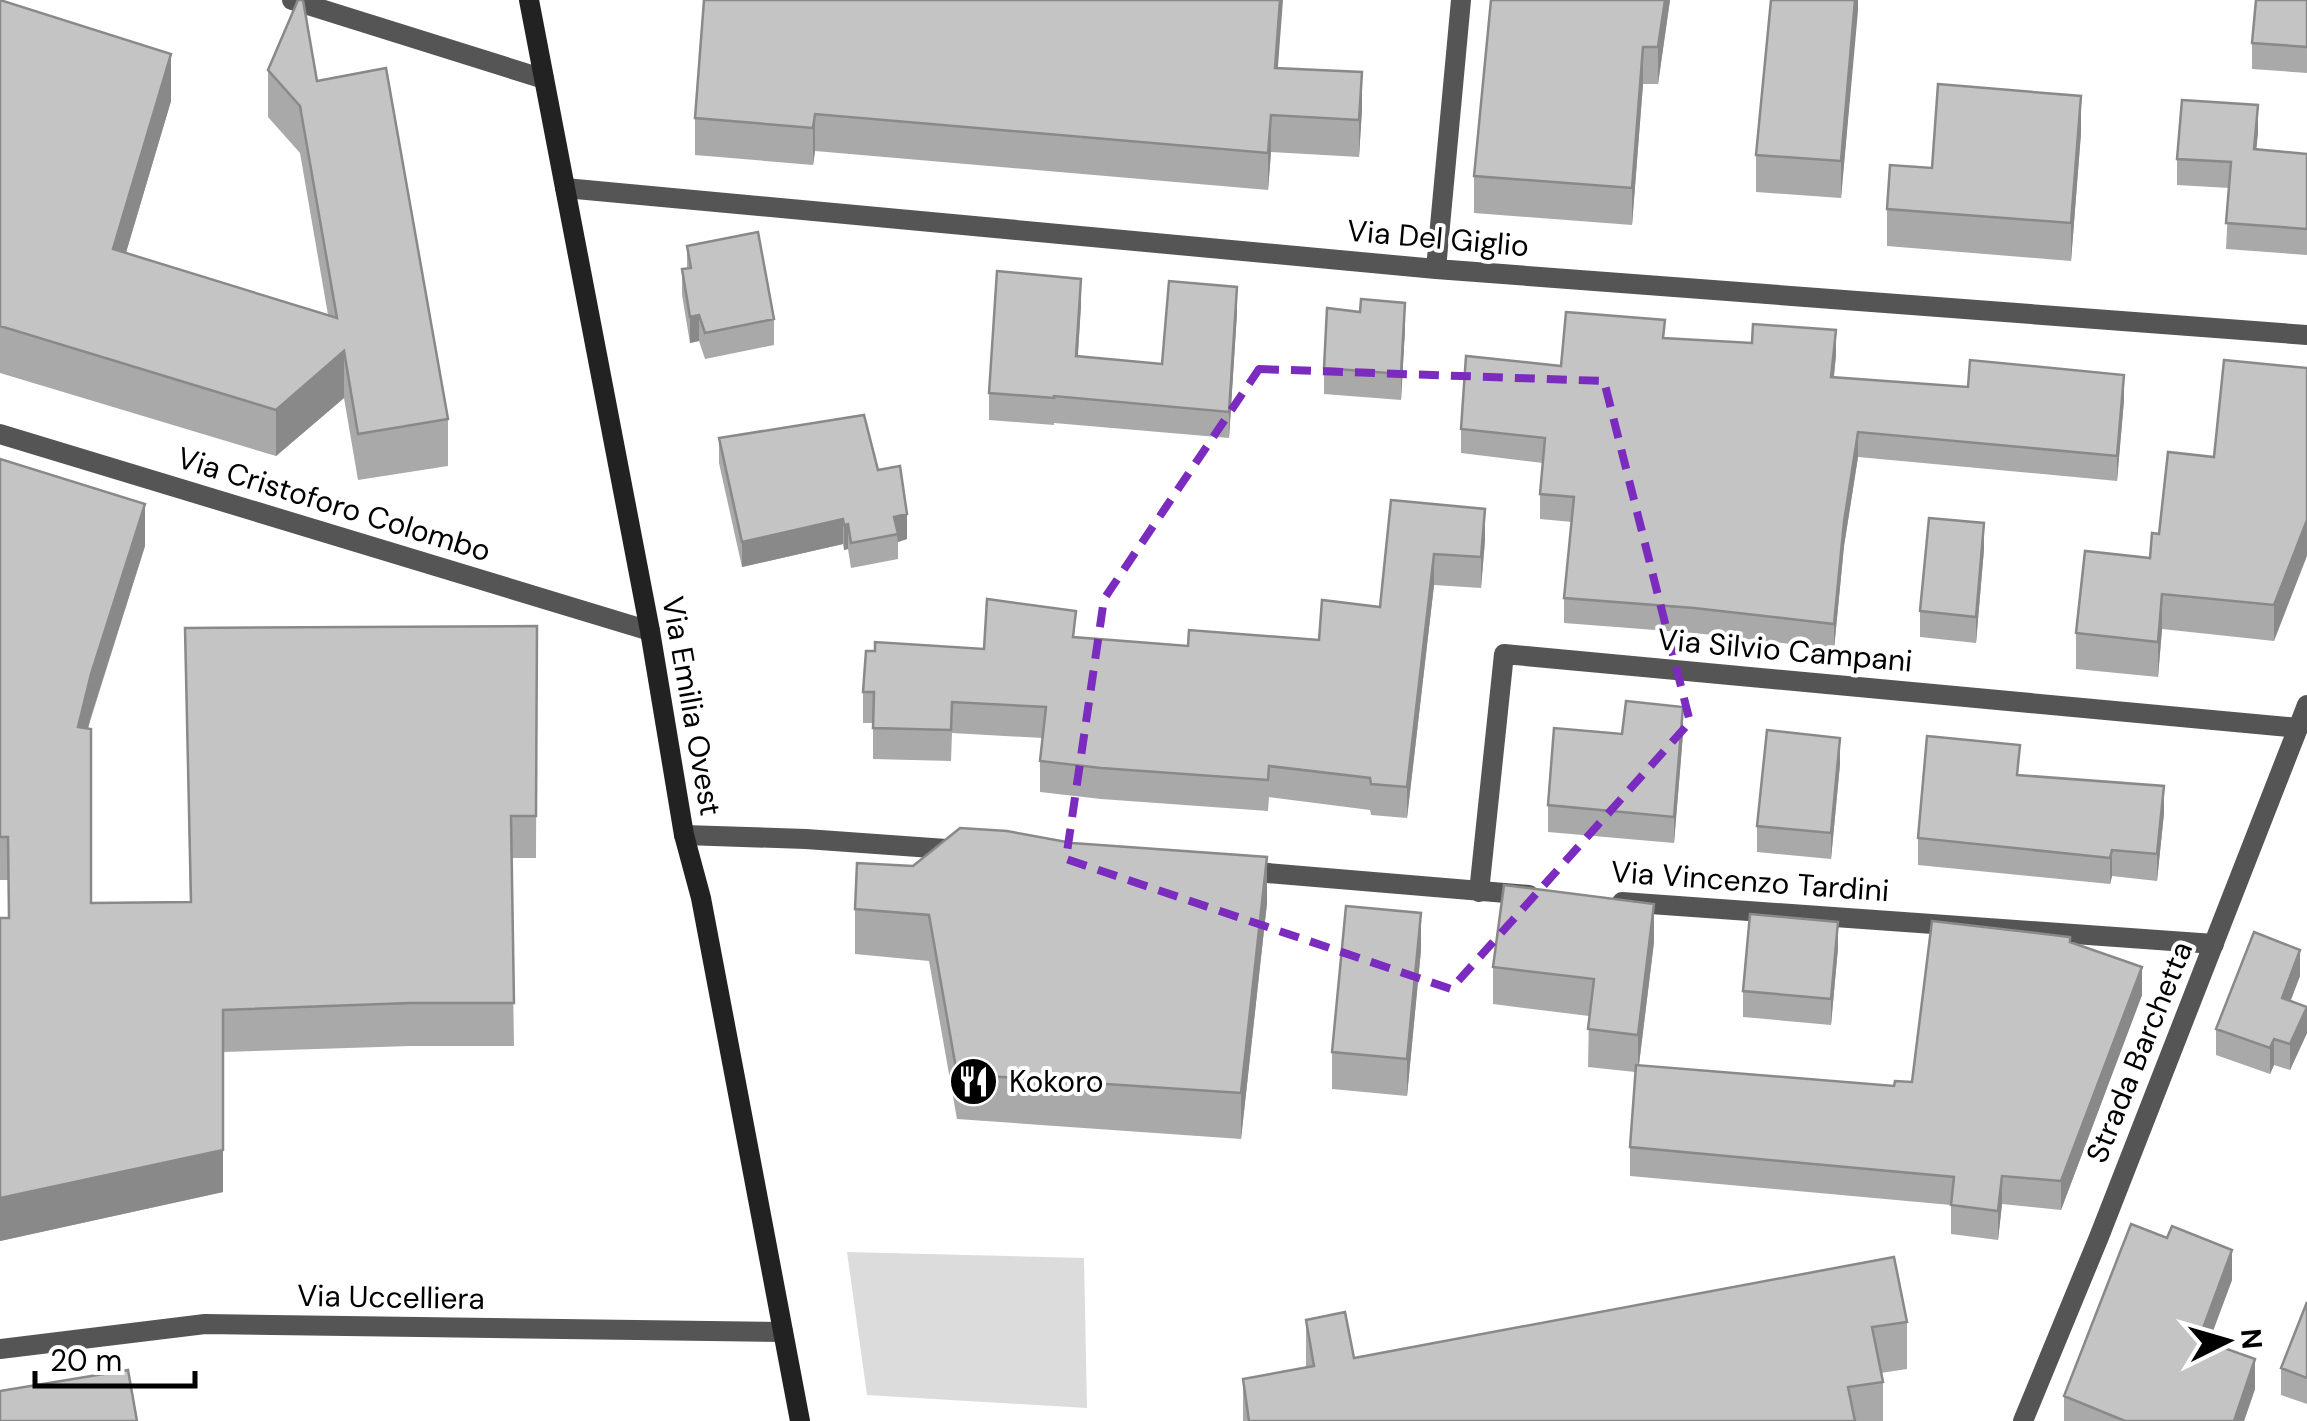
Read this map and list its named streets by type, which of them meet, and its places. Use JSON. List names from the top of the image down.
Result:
{
  "streets": {
    "main road": ["Via Emilia Ovest"],
    "street": [
      "Via Del Giglio",
      "Via Cristoforo Colombo",
      "Via Silvio Campani",
      "Via Vincenzo Tardini",
      "Strada Barchetta",
      "Via Uccelliera"
    ]
  },
  "crossings": [
    ["Via Del Giglio", "Via Emilia Ovest"],
    ["Via Cristoforo Colombo", "Via Emilia Ovest"],
    ["Via Silvio Campani", "Strada Barchetta"],
    ["Via Emilia Ovest", "Via Uccelliera"],
    ["Via Vincenzo Tardini", "Strada Barchetta"]
  ],
  "places": {
    "restaurant": ["Kokoro"]
  },
  "scale_bar": "20 m",
  "north": "right"
}
